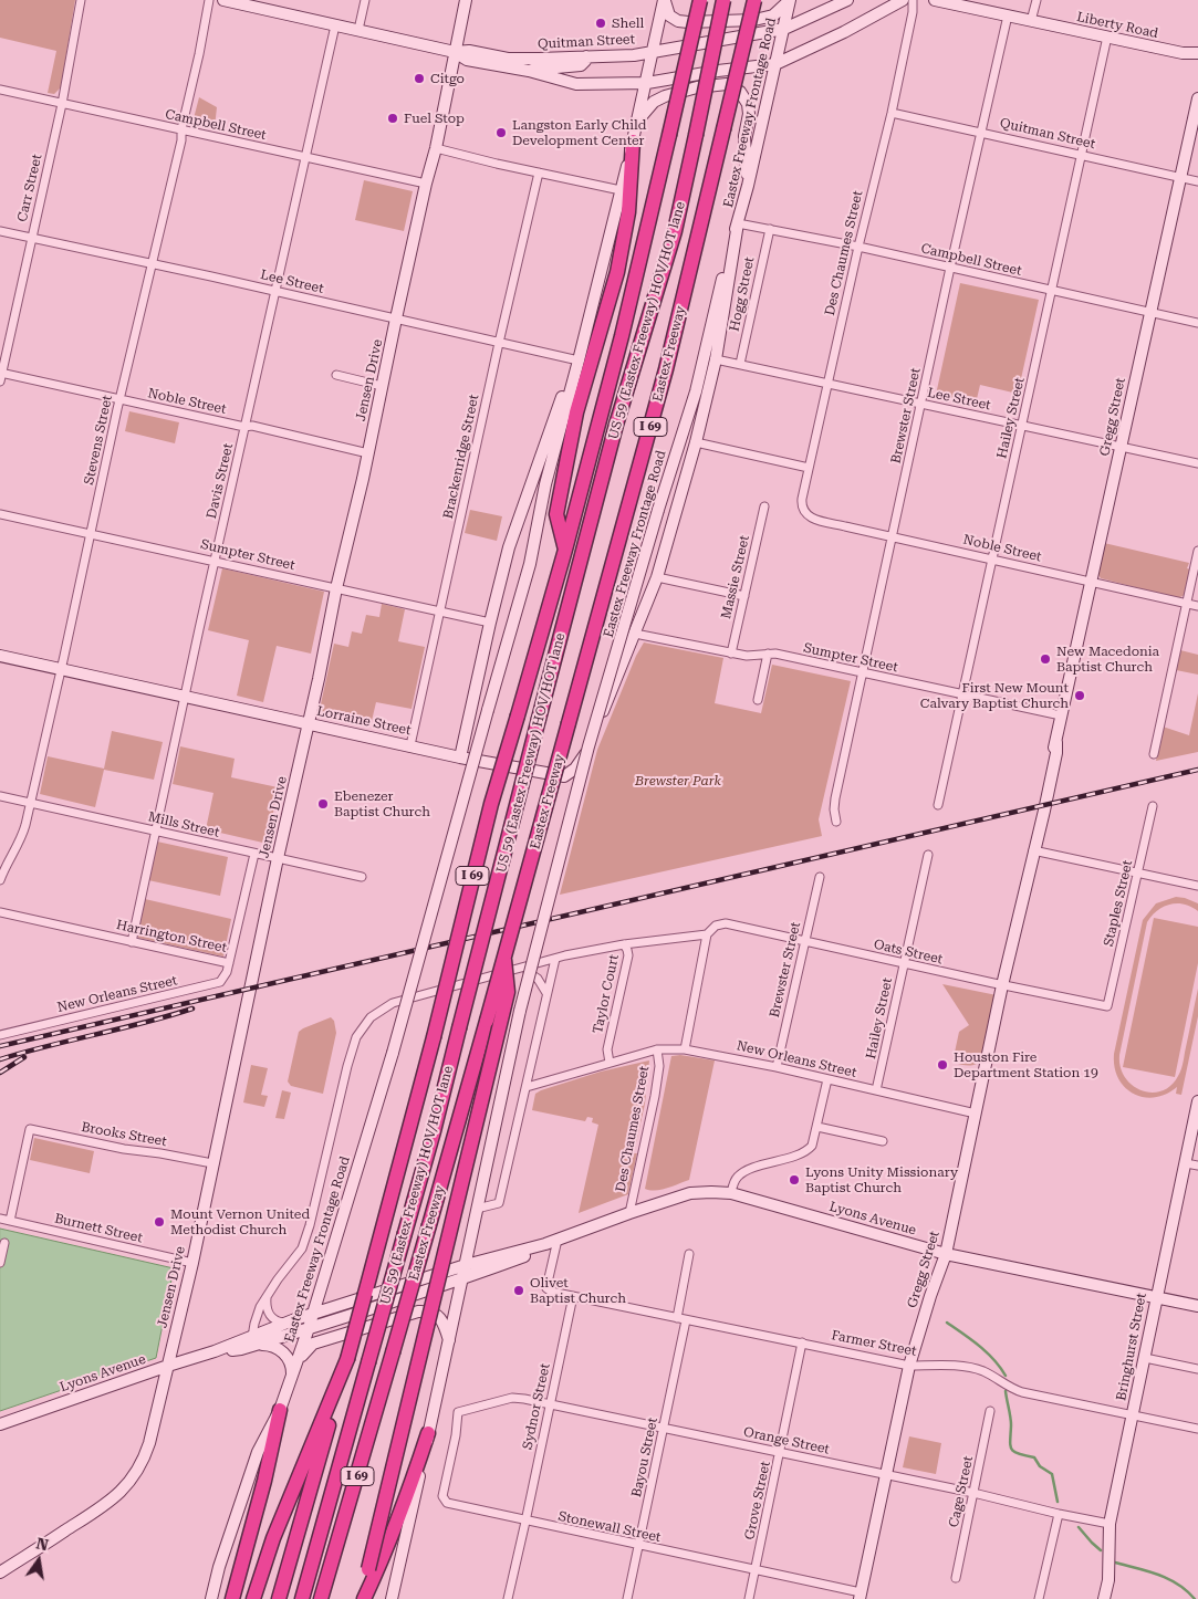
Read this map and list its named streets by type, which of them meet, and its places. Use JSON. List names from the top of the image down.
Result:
{
  "streets": {
    "highway": ["US 59 (Eastex Freeway) HOV/HOT lane", "Eastex Freeway", "I 69"],
    "main road": [
      "Liberty Road",
      "Quitman Street",
      "Eastex Freeway Frontage Road",
      "Jensen Drive",
      "Gregg Street",
      "Lorraine Street",
      "Lyons Avenue",
      "Bringhurst Street"
    ],
    "street": [
      "Campbell Street",
      "Carr Street",
      "Des Chaumes Street",
      "Lee Street",
      "Hogg Street",
      "Noble Street",
      "Brewster Street",
      "Hailey Street",
      "Stevens Street",
      "Brackenridge Street",
      "Davis Street",
      "Sumpter Street",
      "Massie Street",
      "Mills Street",
      "Staples Street",
      "Harrington Street",
      "Oats Street",
      "New Orleans Street",
      "Taylor Court",
      "Brooks Street",
      "Burnett Street",
      "Farmer Street",
      "Sydnor Street",
      "Orange Street",
      "Bayou Street",
      "Cage Street",
      "Grove Street",
      "Stonewall Street"
    ]
  },
  "crossings": [
    ["Liberty Road", "Brewster Street"],
    ["Liberty Road", "Hailey Street"],
    ["Quitman Street", "Eastex Freeway Frontage Road"],
    ["Quitman Street", "Des Chaumes Street"],
    ["Quitman Street", "Jensen Drive"],
    ["Quitman Street", "Brewster Street"],
    ["Quitman Street", "Gregg Street"],
    ["Quitman Street", "Hailey Street"],
    ["Quitman Street", "Davis Street"],
    ["Eastex Freeway Frontage Road", "Campbell Street"],
    ["Eastex Freeway Frontage Road", "Lee Street"],
    ["Eastex Freeway Frontage Road", "Taylor Court"],
    ["Eastex Freeway Frontage Road", "Lyons Avenue"],
    ["Campbell Street", "Carr Street"],
    ["Campbell Street", "Des Chaumes Street"],
    ["Campbell Street", "Hogg Street"],
    ["Campbell Street", "Jensen Drive"],
    ["Campbell Street", "Brewster Street"],
    ["Campbell Street", "Gregg Street"],
    ["Campbell Street", "Hailey Street"],
    ["Campbell Street", "Stevens Street"],
    ["Campbell Street", "Davis Street"],
    ["Carr Street", "Lee Street"],
    ["Carr Street", "Noble Street"],
    ["Des Chaumes Street", "Lee Street"],
    ["Des Chaumes Street", "Noble Street"],
    ["Des Chaumes Street", "New Orleans Street"],
    ["Des Chaumes Street", "Lyons Avenue"],
    ["Lee Street", "Hogg Street"],
    ["Lee Street", "Jensen Drive"],
    ["Lee Street", "Brewster Street"],
    ["Lee Street", "Gregg Street"],
    ["Lee Street", "Hailey Street"],
    ["Lee Street", "Stevens Street"],
    ["Lee Street", "Brackenridge Street"],
    ["Lee Street", "Davis Street"],
    ["Jensen Drive", "Noble Street"],
    ["Jensen Drive", "Sumpter Street"],
    ["Jensen Drive", "Lorraine Street"],
    ["Jensen Drive", "Mills Street"],
    ["Jensen Drive", "Brooks Street"],
    ["Jensen Drive", "Lyons Avenue"],
    ["Jensen Drive", "Burnett Street"],
    ["Noble Street", "Brewster Street"],
    ["Noble Street", "Gregg Street"],
    ["Noble Street", "Hailey Street"],
    ["Noble Street", "Stevens Street"],
    ["Noble Street", "Davis Street"],
    ["Brewster Street", "Sumpter Street"],
    ["Brewster Street", "Oats Street"],
    ["Brewster Street", "New Orleans Street"],
    ["Gregg Street", "Sumpter Street"],
    ["Gregg Street", "Oats Street"],
    ["Gregg Street", "New Orleans Street"],
    ["Gregg Street", "Lyons Avenue"],
    ["Gregg Street", "Farmer Street"],
    ["Gregg Street", "Orange Street"],
    ["Gregg Street", "Stonewall Street"],
    ["Hailey Street", "Sumpter Street"],
    ["Hailey Street", "Oats Street"],
    ["Hailey Street", "New Orleans Street"],
    ["Stevens Street", "Sumpter Street"],
    ["Stevens Street", "Lorraine Street"],
    ["Stevens Street", "Mills Street"],
    ["Brackenridge Street", "Sumpter Street"],
    ["Brackenridge Street", "Lorraine Street"],
    ["Davis Street", "Sumpter Street"],
    ["Davis Street", "Lorraine Street"],
    ["Davis Street", "Mills Street"],
    ["Davis Street", "Harrington Street"],
    ["Sumpter Street", "Massie Street"],
    ["Sumpter Street", "Lorraine Street"],
    ["Mills Street", "Harrington Street"],
    ["Staples Street", "Oats Street"],
    ["Harrington Street", "New Orleans Street"],
    ["Oats Street", "Taylor Court"],
    ["New Orleans Street", "Taylor Court"],
    ["Brooks Street", "Burnett Street"],
    ["Lyons Avenue", "Bringhurst Street"],
    ["Farmer Street", "Bringhurst Street"],
    ["Farmer Street", "Sydnor Street"],
    ["Farmer Street", "Bayou Street"],
    ["Farmer Street", "Grove Street"],
    ["Bringhurst Street", "Orange Street"],
    ["Sydnor Street", "Orange Street"],
    ["Sydnor Street", "Stonewall Street"],
    ["Orange Street", "Bayou Street"],
    ["Orange Street", "Cage Street"],
    ["Orange Street", "Grove Street"],
    ["Orange Street", "Stonewall Street"],
    ["Bayou Street", "Stonewall Street"],
    ["Grove Street", "Stonewall Street"]
  ],
  "parks": ["Brewster Park"],
  "places": [
    "Shell",
    "Citgo",
    "Fuel Stop",
    "Langston Early Child Development Center",
    "New Macedonia Baptist Church",
    "First New Mount Calvary Baptist Church",
    "Ebenezer Baptist Church",
    "Houston Fire Department Station 19",
    "Lyons Unity Missionary Baptist Church",
    "Mount Vernon United Methodist Church",
    "Olivet Baptist Church"
  ],
  "north": "top"
}
